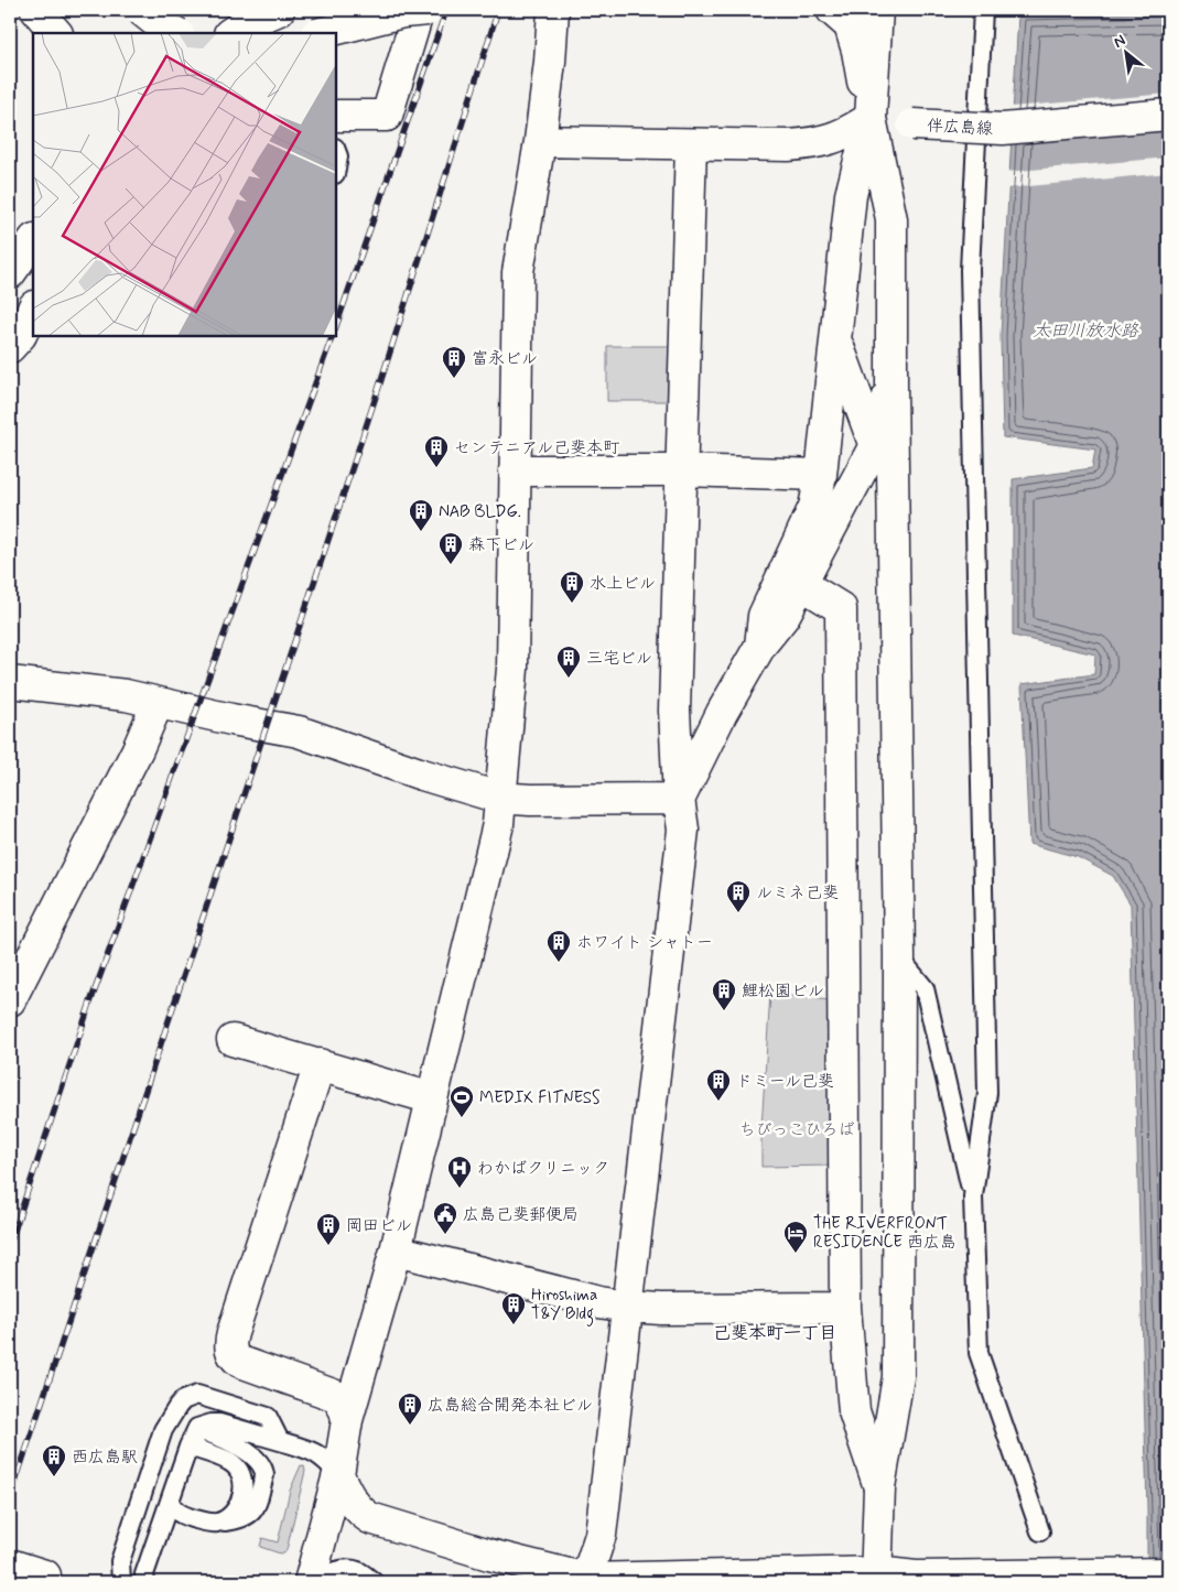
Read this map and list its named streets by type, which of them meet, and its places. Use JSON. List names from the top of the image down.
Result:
{
  "streets": {
    "street": ["伴広島線"]
  },
  "districts": ["己斐本町一丁目"],
  "water": ["太田川放水路"],
  "parks": ["ちびっこひろば"],
  "places": {
    "building": [
      "富永ビル",
      "センテニアル己斐本町",
      "NAB BLDG.",
      "森下ビル",
      "水上ビル",
      "三宅ビル",
      "ルミネ己斐",
      "ホワイト シャトー",
      "鯉松園ビル",
      "ドミール己斐",
      "岡田ビル",
      "Hiroshima T&Y Bldg",
      "広島総合開発本社ビル",
      "西広島駅"
    ],
    "sports": ["MEDIX FITNESS"],
    "hospital": ["わかばクリニック"],
    "public building": ["広島己斐郵便局"],
    "hotel": ["THE RIVERFRONT RESIDENCE 西広島"]
  },
  "north": "top left"
}
